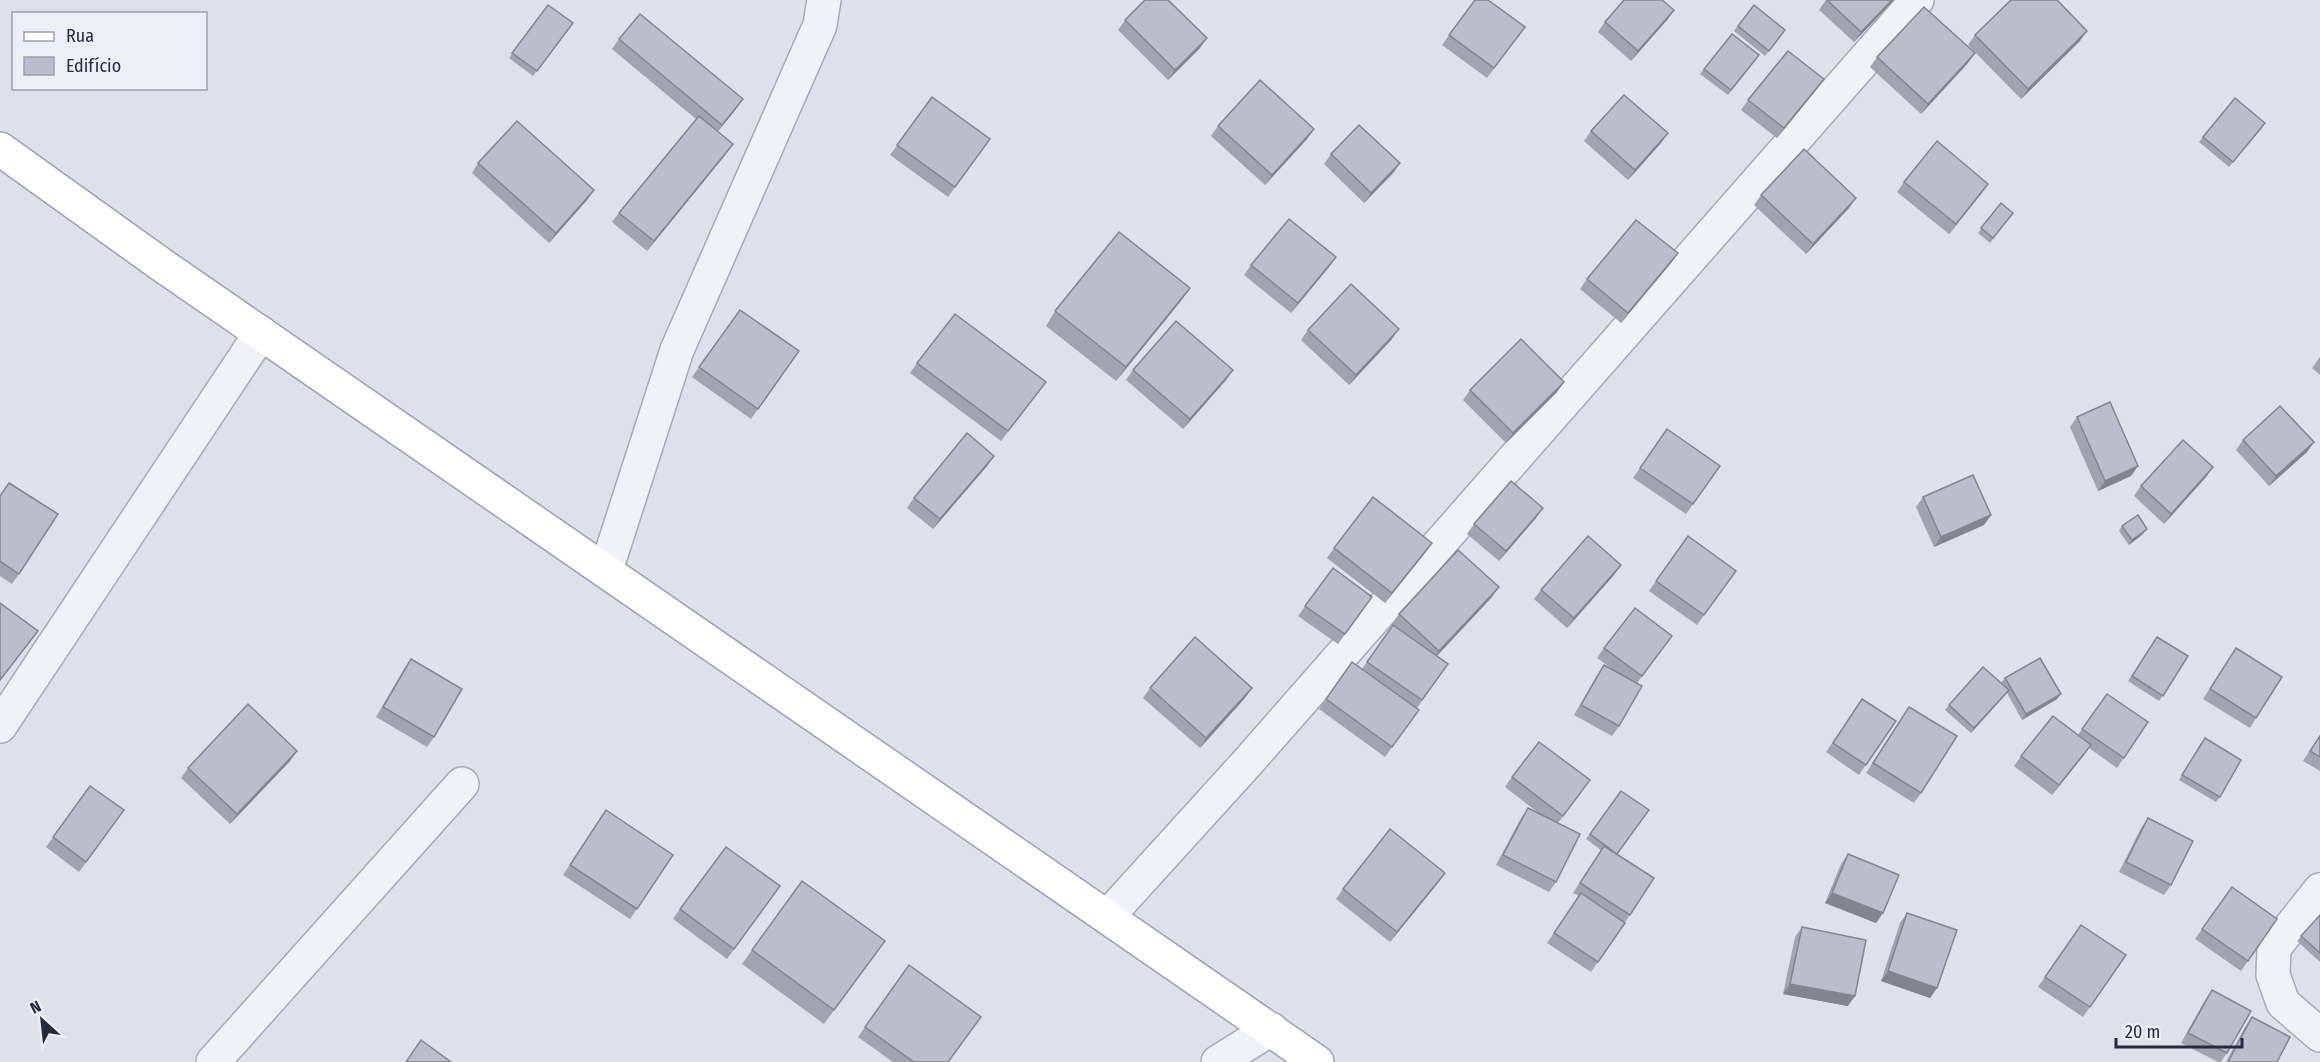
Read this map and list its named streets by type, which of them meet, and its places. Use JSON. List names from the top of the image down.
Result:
{
  "legend": ["Rua", "Edifício"],
  "scale_bar": "20 m",
  "north": "top left"
}
